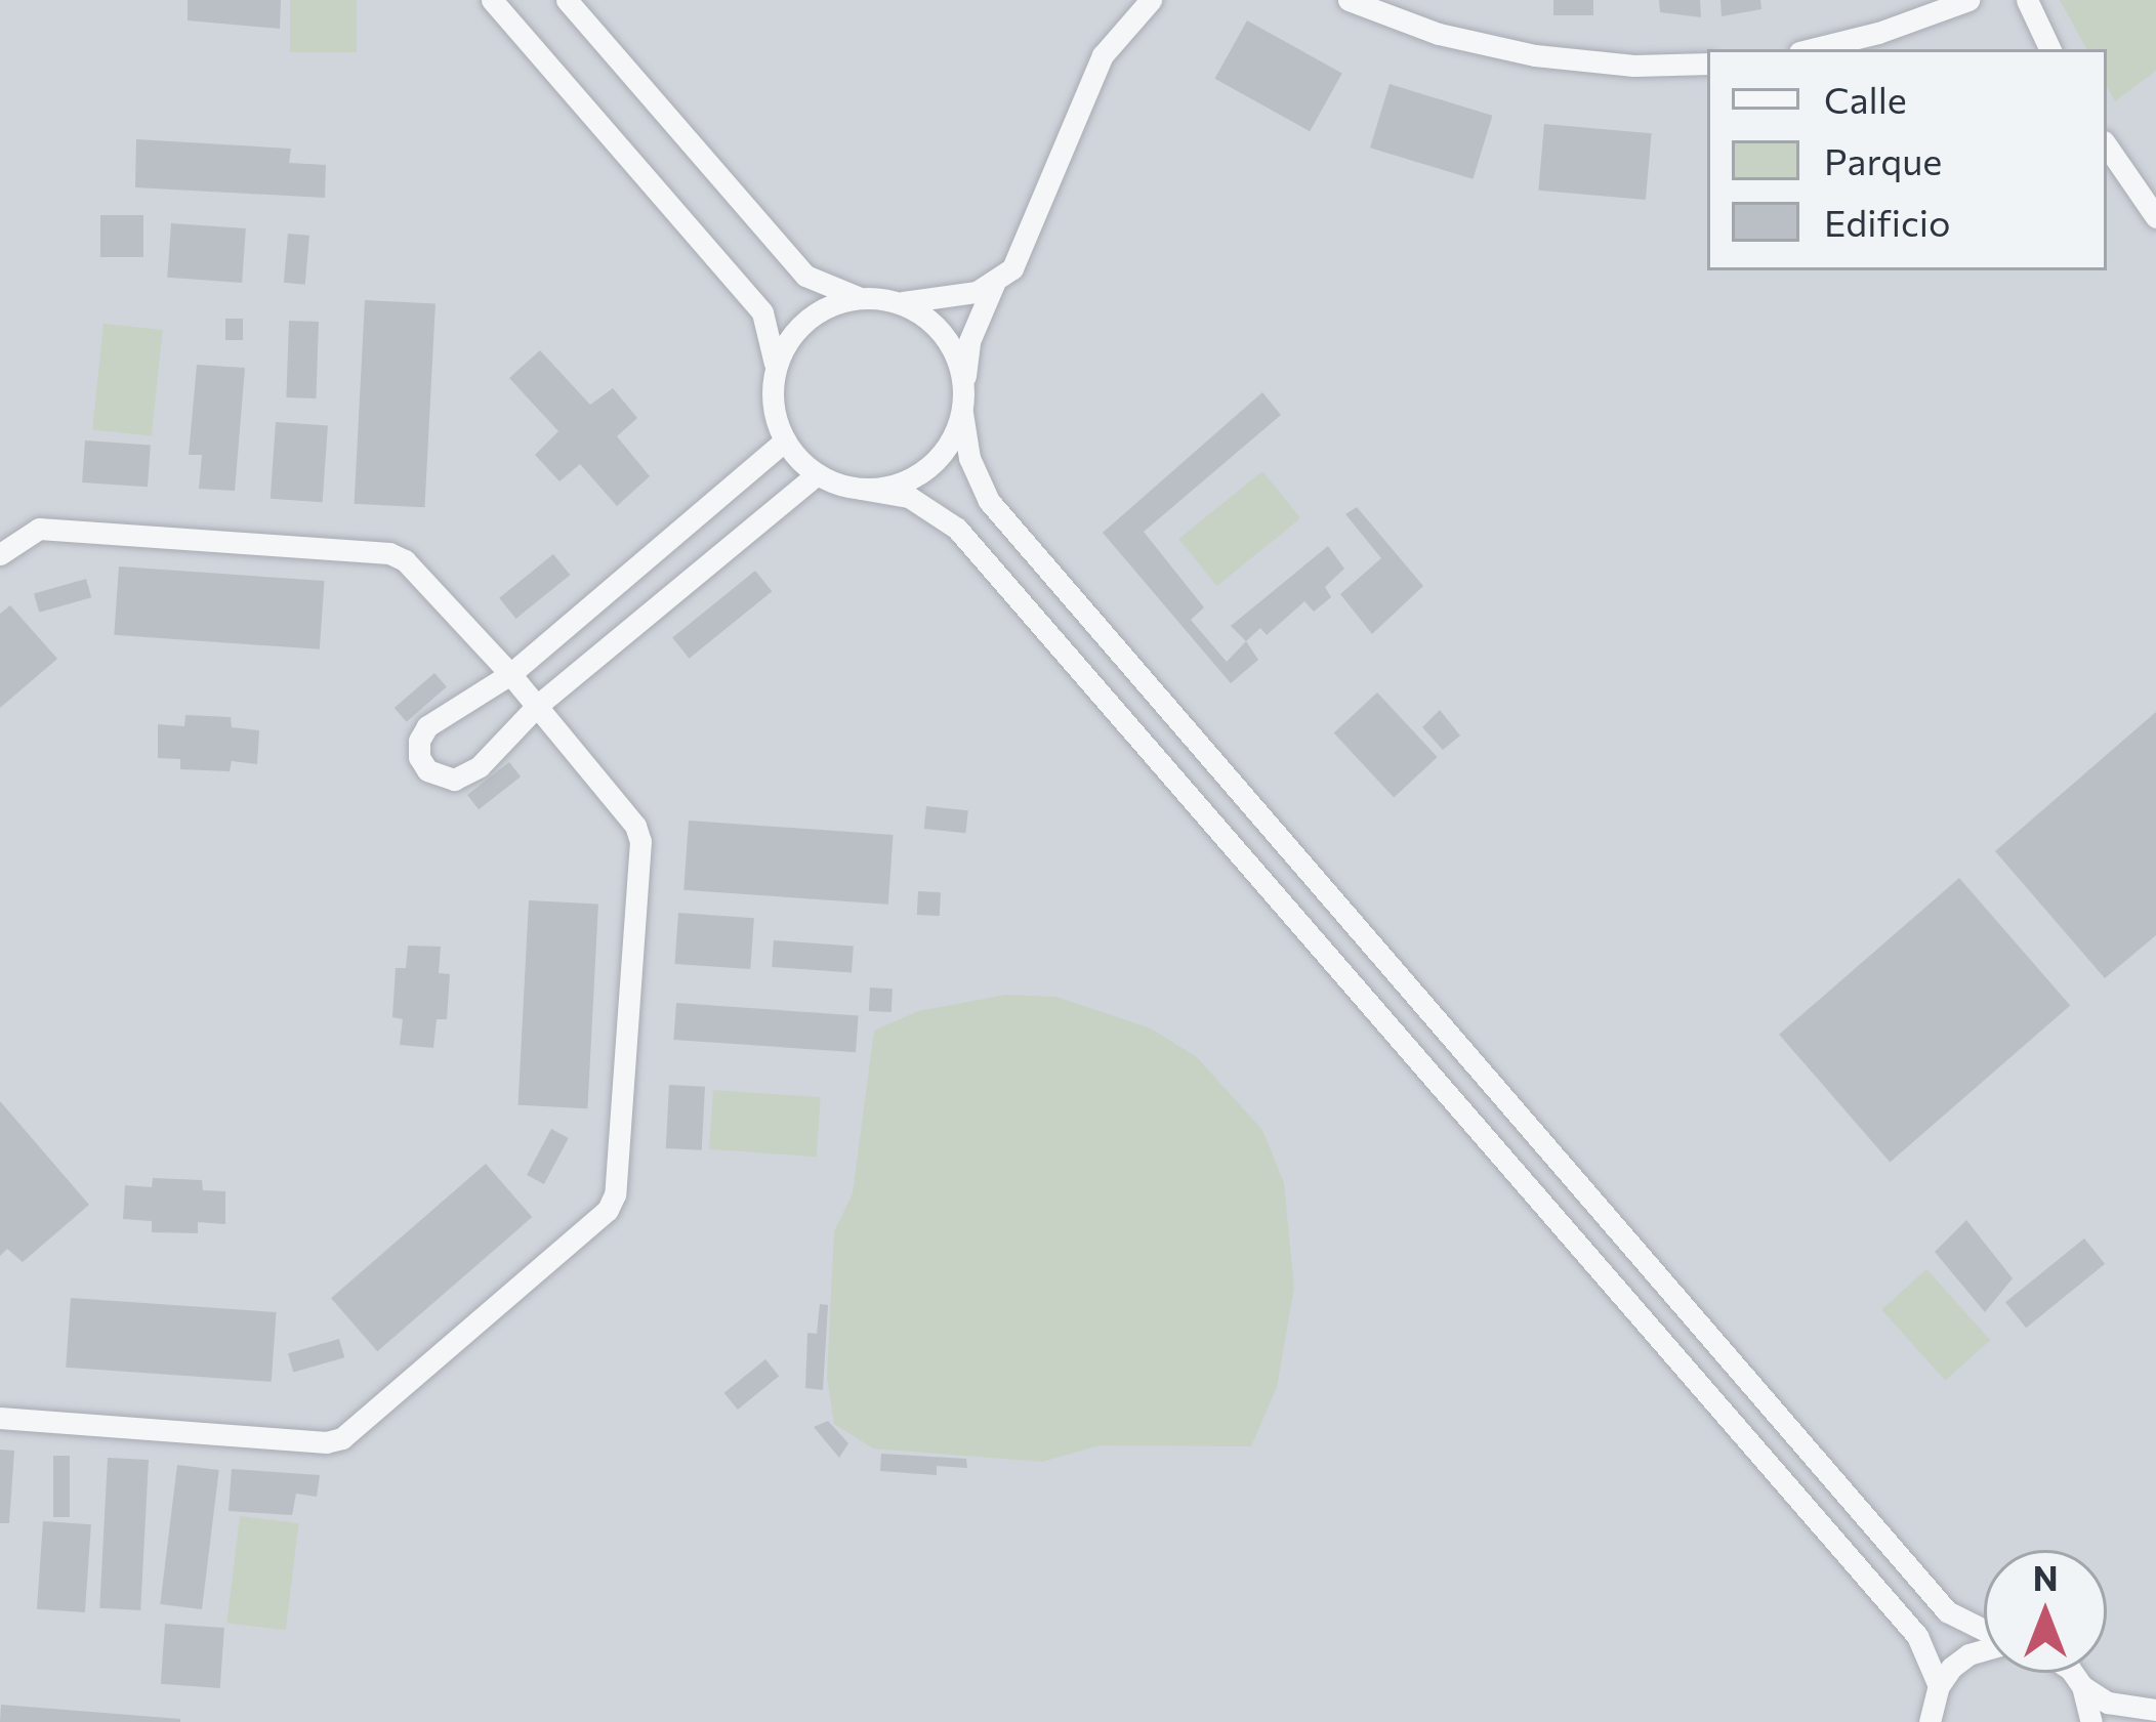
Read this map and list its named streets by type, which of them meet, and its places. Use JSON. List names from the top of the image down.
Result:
{
  "legend": ["Calle", "Parque", "Edificio"],
  "north": "top"
}
